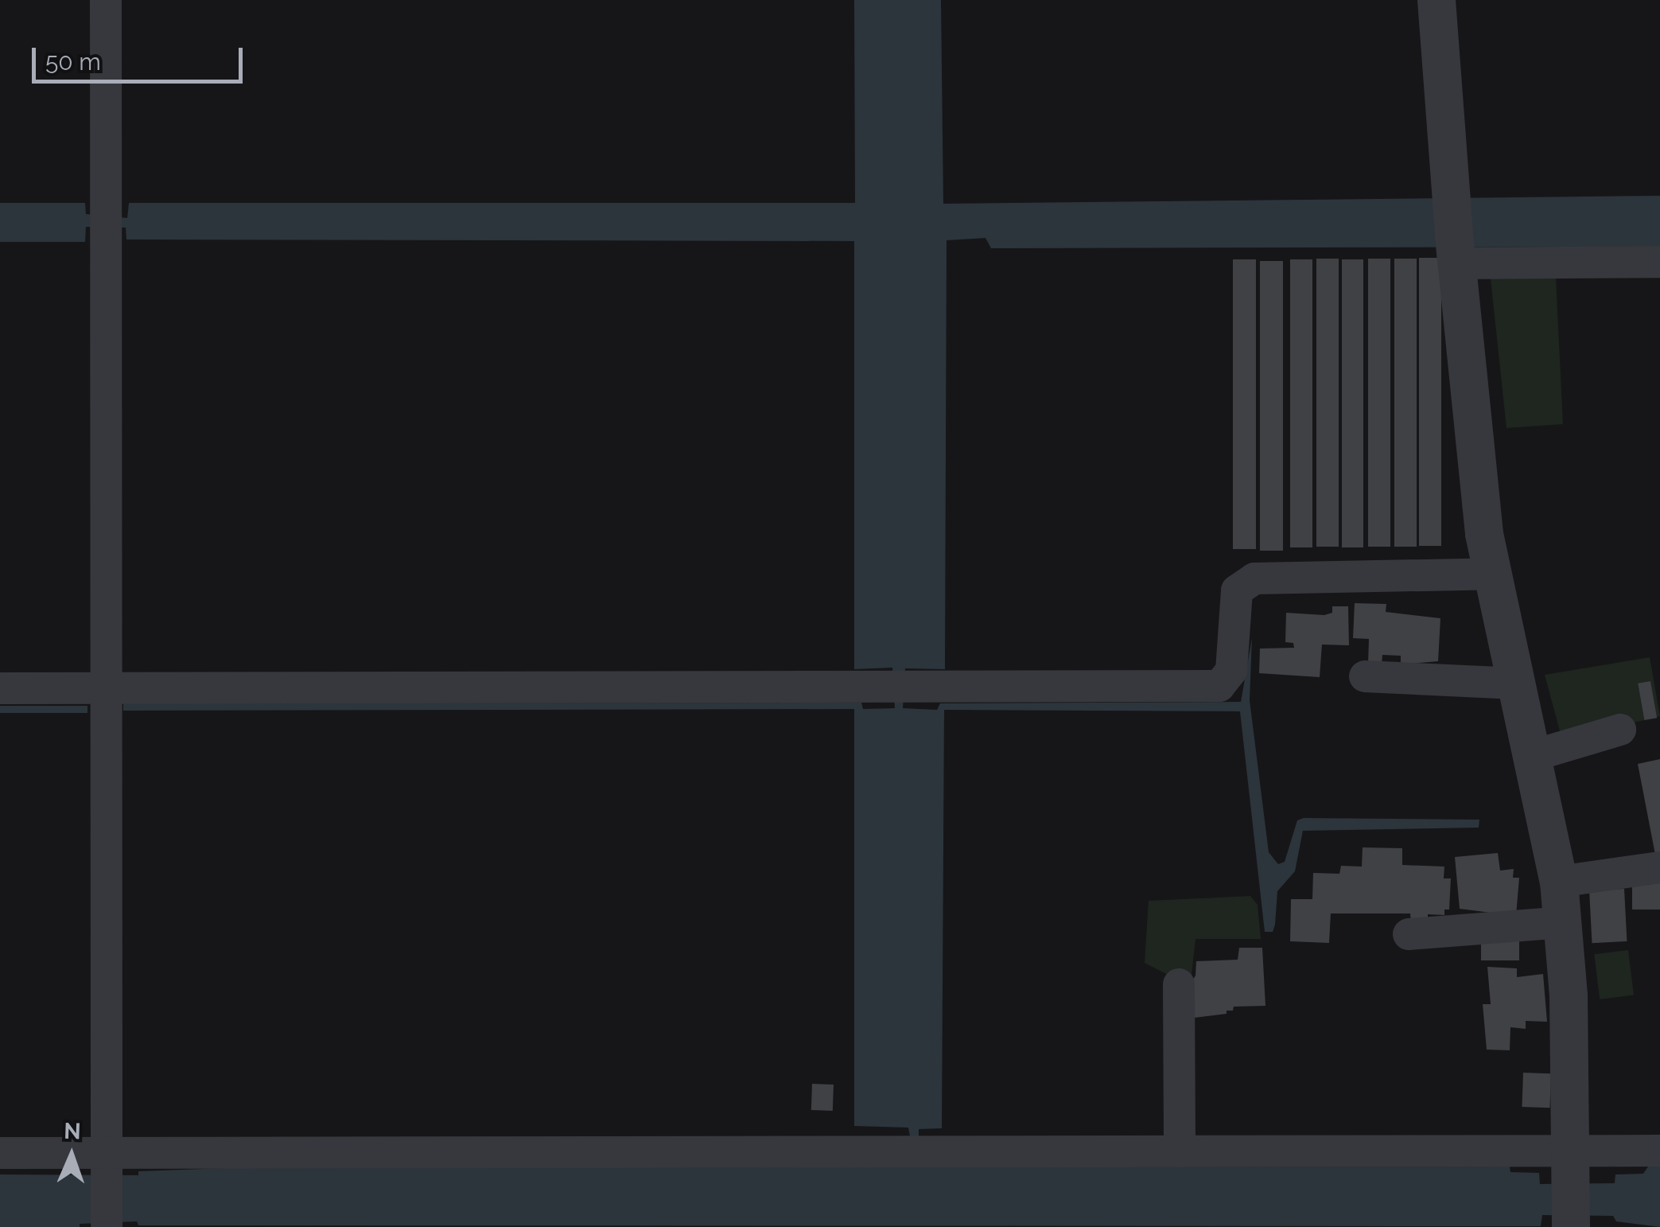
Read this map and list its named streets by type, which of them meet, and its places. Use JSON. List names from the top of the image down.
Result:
{
  "scale_bar": "50 m",
  "north": "top"
}
